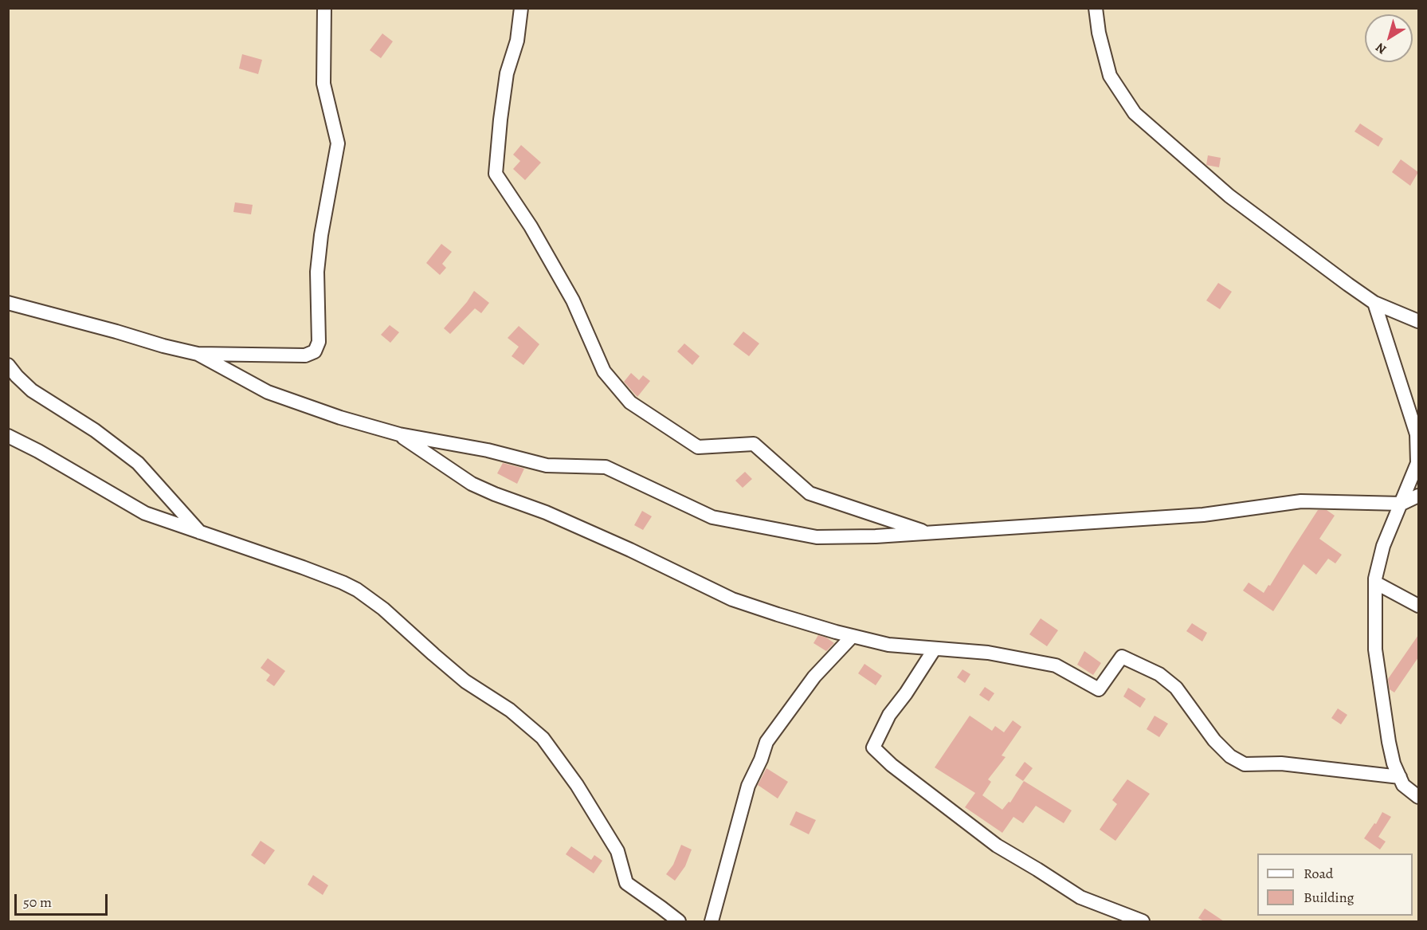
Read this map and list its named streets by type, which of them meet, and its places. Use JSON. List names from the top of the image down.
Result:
{
  "legend": ["Road", "Building"],
  "scale_bar": "50 m",
  "north": "bottom left"
}
